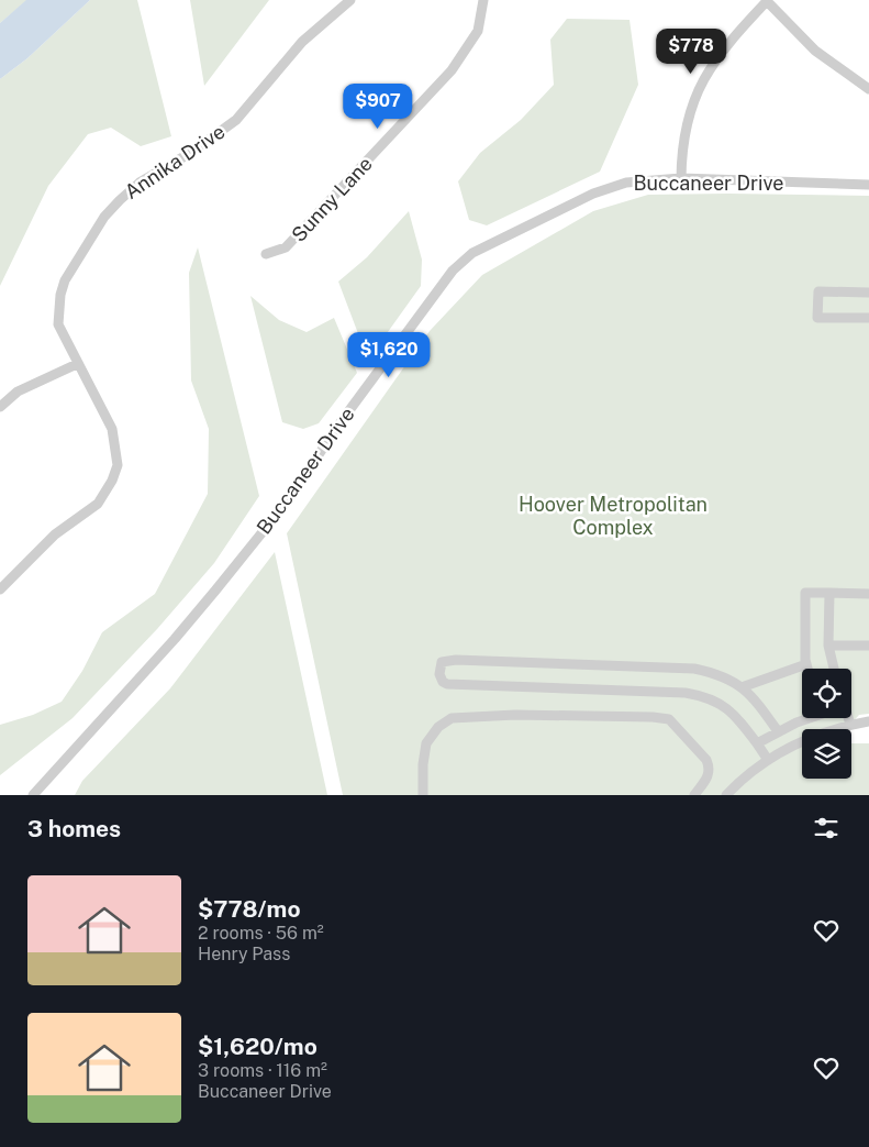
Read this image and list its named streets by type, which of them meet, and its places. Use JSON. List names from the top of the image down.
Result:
{
  "streets": {
    "street": ["Annika Drive", "Buccaneer Drive", "Sunny Lane"]
  },
  "parks": ["Hoover Metropolitan Complex"],
  "page": {
    "price": ["$778", "$907", "$1,620"],
    "heading": "3 homes",
    "list": [
      {
        "name": "$778/mo",
        "note": "2 rooms · 56 m² · Henry Pass"
      },
      {
        "name": "$1,620/mo",
        "note": "3 rooms · 116 m² · Buccaneer Drive"
      }
    ]
  }
}
